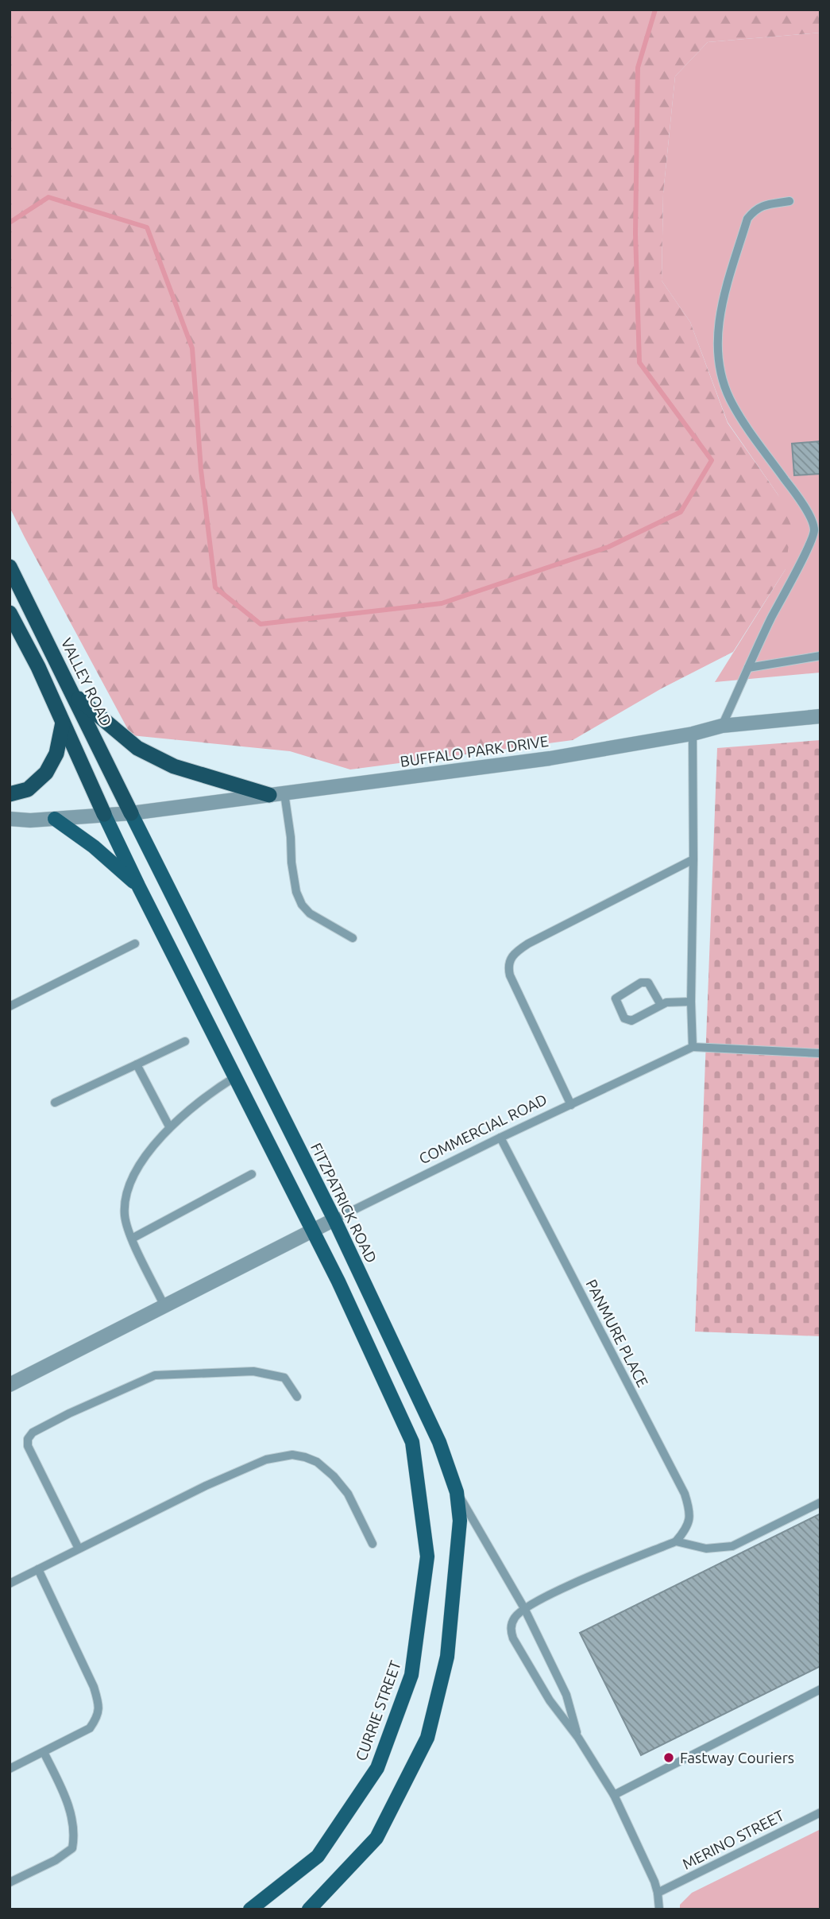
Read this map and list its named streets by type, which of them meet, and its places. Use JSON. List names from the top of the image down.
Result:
{
  "streets": {
    "highway": ["VALLEY ROAD"],
    "main road": ["FITZPATRICK ROAD", "CURRIE STREET"],
    "street": ["BUFFALO PARK DRIVE", "COMMERCIAL ROAD"],
    "lane": ["PANMURE PLACE", "MERINO STREET"]
  },
  "crossings": [
    ["VALLEY ROAD", "BUFFALO PARK DRIVE"],
    ["VALLEY ROAD", "FITZPATRICK ROAD"],
    ["BUFFALO PARK DRIVE", "FITZPATRICK ROAD"],
    ["COMMERCIAL ROAD", "FITZPATRICK ROAD"],
    ["COMMERCIAL ROAD", "PANMURE PLACE"],
    ["COMMERCIAL ROAD", "CURRIE STREET"],
    ["FITZPATRICK ROAD", "MERINO STREET"]
  ],
  "places": ["Fastway Couriers"]
}
